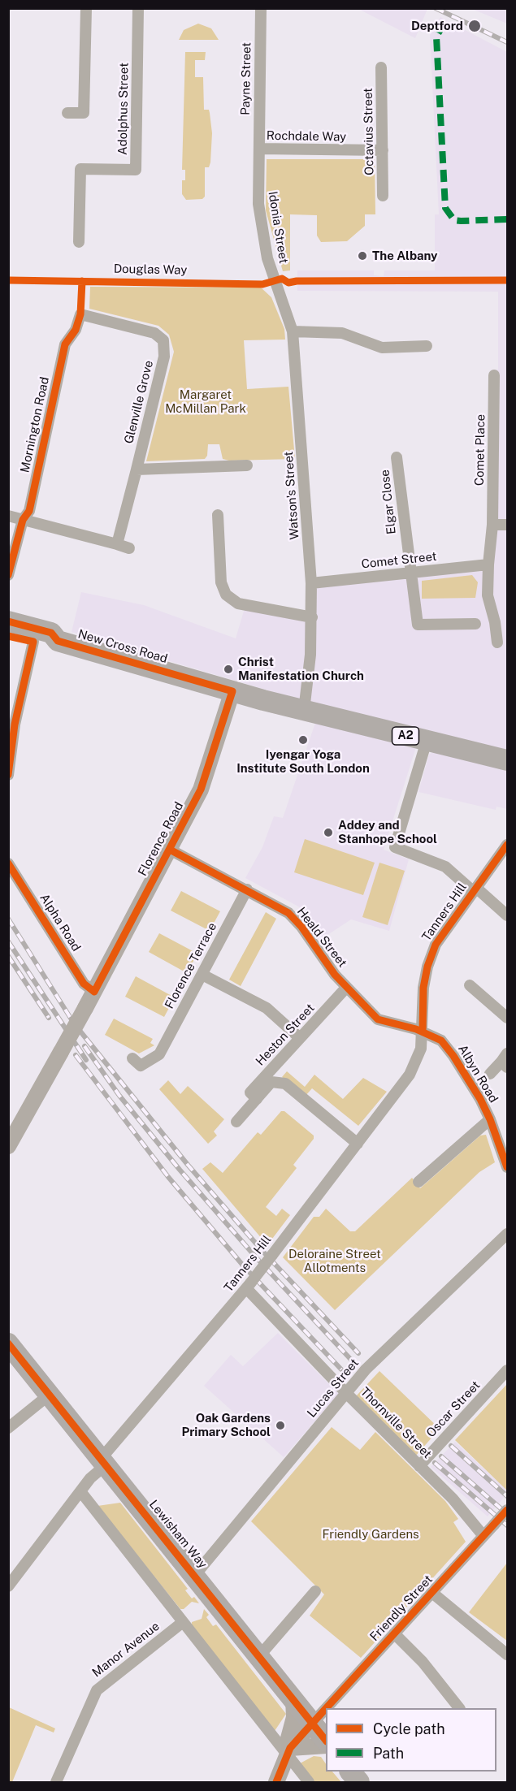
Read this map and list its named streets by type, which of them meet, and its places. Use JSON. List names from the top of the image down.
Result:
{
  "streets": {
    "highway": ["New Cross Road", "A2", "Lewisham Way"],
    "main road": ["Florence Road"],
    "street": [
      "Payne Street",
      "Adolphus Street",
      "Octavius Street",
      "Rochdale Way",
      "Idonia Street",
      "Glenville Grove",
      "Mornington Road",
      "Comet Place",
      "Watson's Street",
      "Elgar Close",
      "Comet Street",
      "Tanners Hill",
      "Alpha Road",
      "Heald Street",
      "Florence Terrace",
      "Heston Street",
      "Albyn Road",
      "Lucas Street",
      "Oscar Street",
      "Thornville Street",
      "Friendly Street",
      "Manor Avenue"
    ],
    "cycle path": ["Douglas Way"]
  },
  "crossings": [
    ["Payne Street", "Rochdale Way"],
    ["Payne Street", "Idonia Street"],
    ["Octavius Street", "Rochdale Way"],
    ["Rochdale Way", "Idonia Street"],
    ["Idonia Street", "Watson's Street"],
    ["Glenville Grove", "Mornington Road"],
    ["Watson's Street", "Comet Street"],
    ["Watson's Street", "New Cross Road"],
    ["Elgar Close", "Comet Street"],
    ["New Cross Road", "Florence Road"],
    ["Florence Road", "Alpha Road"],
    ["Florence Road", "Heald Street"],
    ["Tanners Hill", "Heald Street"],
    ["Tanners Hill", "Heston Street"],
    ["Tanners Hill", "Albyn Road"],
    ["Tanners Hill", "Thornville Street"],
    ["Tanners Hill", "Lewisham Way"],
    ["Heald Street", "Florence Terrace"],
    ["Heald Street", "Heston Street"],
    ["Heald Street", "Albyn Road"],
    ["Lucas Street", "Thornville Street"],
    ["Lucas Street", "Lewisham Way"],
    ["Oscar Street", "Thornville Street"],
    ["Thornville Street", "Friendly Street"],
    ["Lewisham Way", "Friendly Street"]
  ],
  "parks": ["Margaret McMillan Park", "Deloraine Street Allotments", "Friendly Gardens"],
  "places": [
    "Deptford",
    "The Albany",
    "Christ Manifestation Church",
    "Iyengar Yoga Institute South London",
    "Addey and Stanhope School",
    "Oak Gardens Primary School"
  ],
  "legend": ["Cycle path", "Path"]
}
